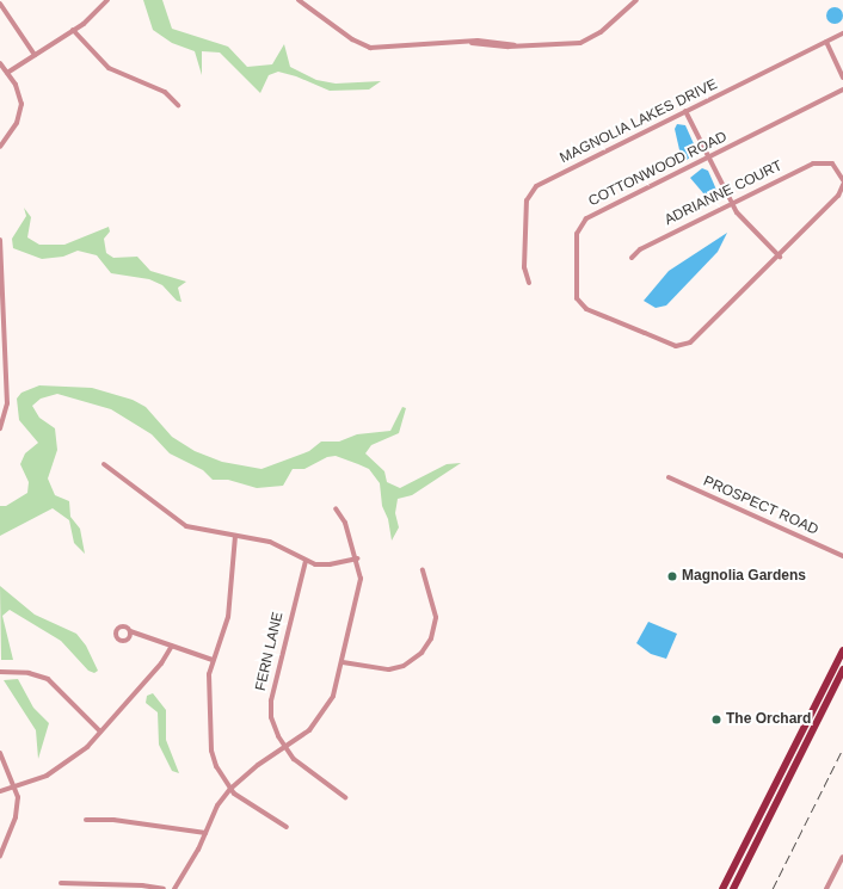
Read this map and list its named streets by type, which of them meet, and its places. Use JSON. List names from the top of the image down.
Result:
{
  "streets": {
    "street": [
      "MAGNOLIA LAKES DRIVE",
      "COTTONWOOD ROAD",
      "ADRIANNE COURT",
      "PROSPECT ROAD",
      "FERN LANE"
    ]
  },
  "places": ["Magnolia Gardens", "The Orchard"]
}
